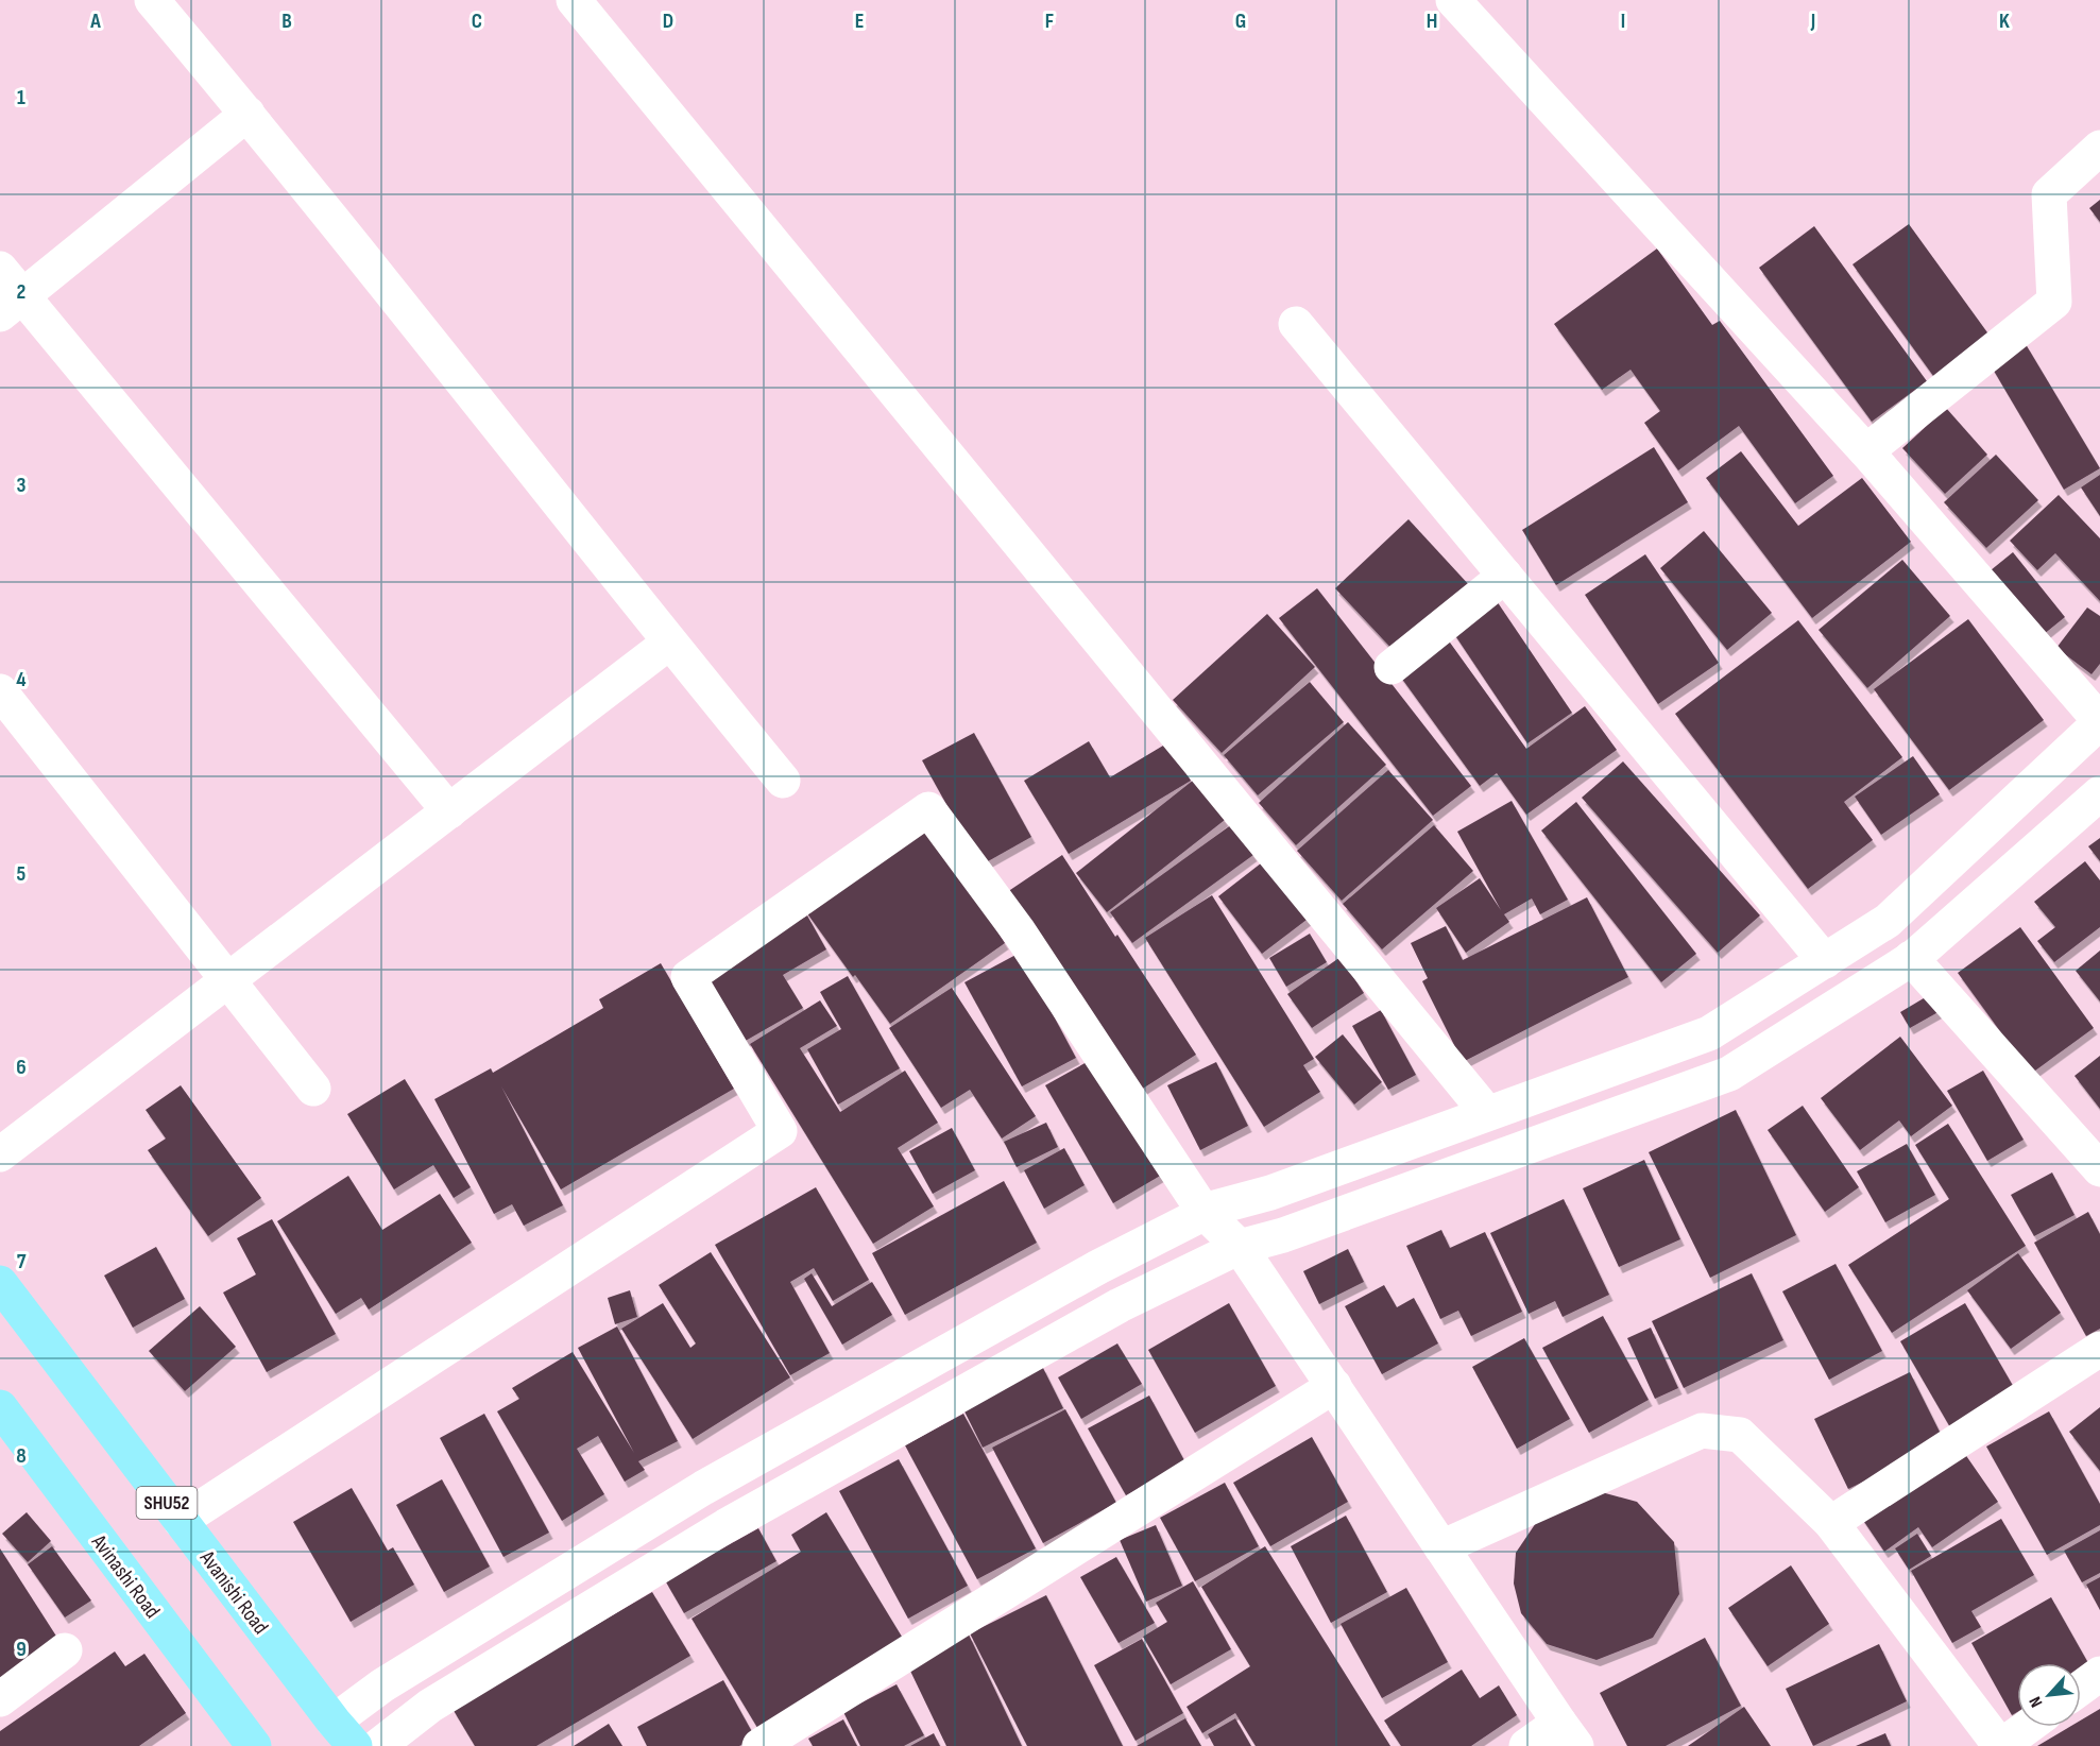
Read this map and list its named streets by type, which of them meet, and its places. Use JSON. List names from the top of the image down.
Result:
{
  "streets": {
    "main road": ["SHU52", "Avinashi Road", "Avanishi Road"]
  },
  "north": "bottom left",
  "grid": {
    "columns": [
      "A",
      "B",
      "C",
      "D",
      "E",
      "F",
      "G",
      "H",
      "I",
      "J",
      "K"
    ],
    "rows": [
      "1",
      "2",
      "3",
      "4",
      "5",
      "6",
      "7",
      "8",
      "9"
    ]
  }
}
